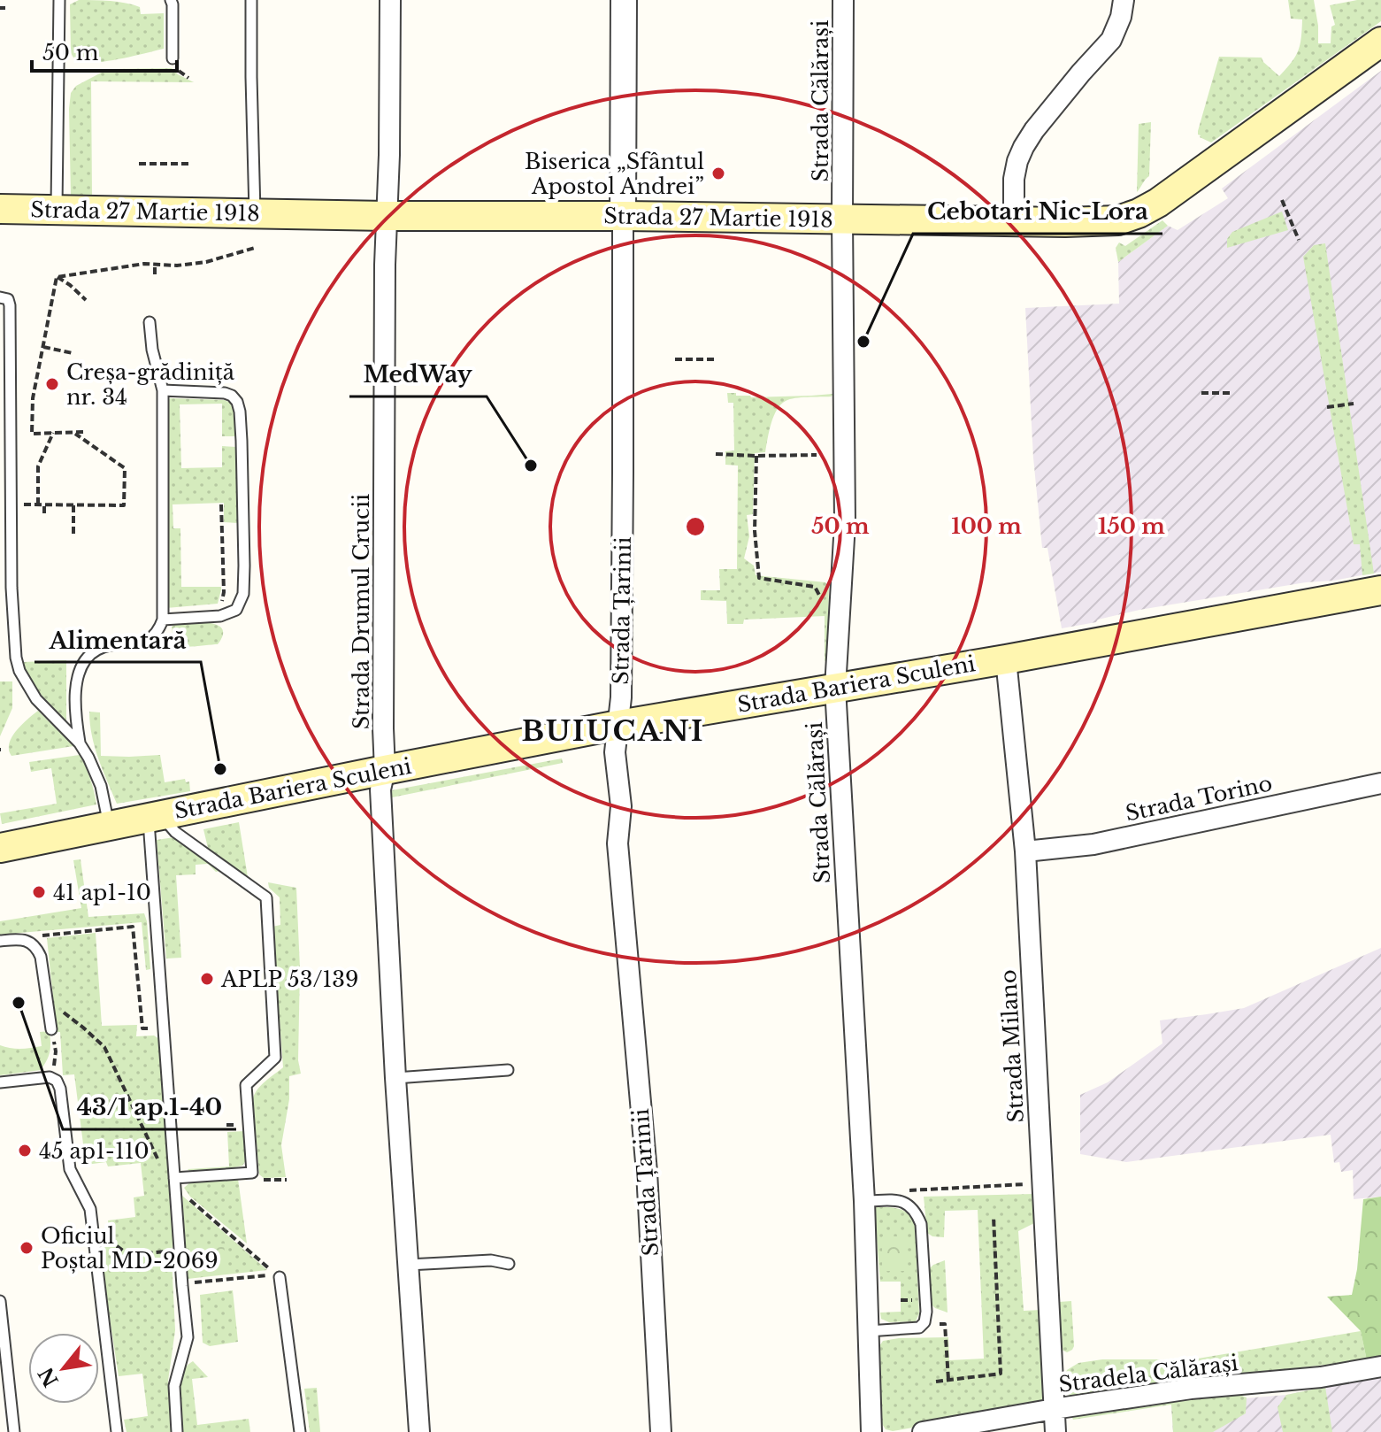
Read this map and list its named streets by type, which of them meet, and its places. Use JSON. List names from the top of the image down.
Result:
{
  "streets": {
    "main road": ["Strada 27 Martie 1918", "Strada Bariera Sculeni"],
    "street": [
      "Strada Călărași",
      "Strada Țarinii",
      "Strada Drumul Crucii",
      "Strada Torino",
      "Strada Milano",
      "Stradela Călărași"
    ]
  },
  "crossings": [
    ["Strada Călărași", "Strada 27 Martie 1918"],
    ["Strada Călărași", "Strada Bariera Sculeni"],
    ["Strada 27 Martie 1918", "Strada Țarinii"],
    ["Strada 27 Martie 1918", "Strada Drumul Crucii"],
    ["Strada Țarinii", "Strada Bariera Sculeni"],
    ["Strada Drumul Crucii", "Strada Bariera Sculeni"],
    ["Strada Bariera Sculeni", "Strada Milano"],
    ["Strada Torino", "Strada Milano"],
    ["Strada Milano", "Stradela Călărași"]
  ],
  "districts": ["BUIUCANI"],
  "places": [
    "Biserica „Sfântul Apostol Andrei”",
    "Cebotari Nic-Lora",
    "Creșa-grădiniță nr. 34",
    "MedWay",
    "Alimentară",
    "41 ap1-10",
    "APLP 53/139",
    "43/1 ap.1-40",
    "45 ap1-110",
    "Oficiul Poștal MD-2069"
  ],
  "scale_bar": "50 m",
  "north": "bottom left",
  "rings": ["50 m", "100 m", "150 m"]
}
